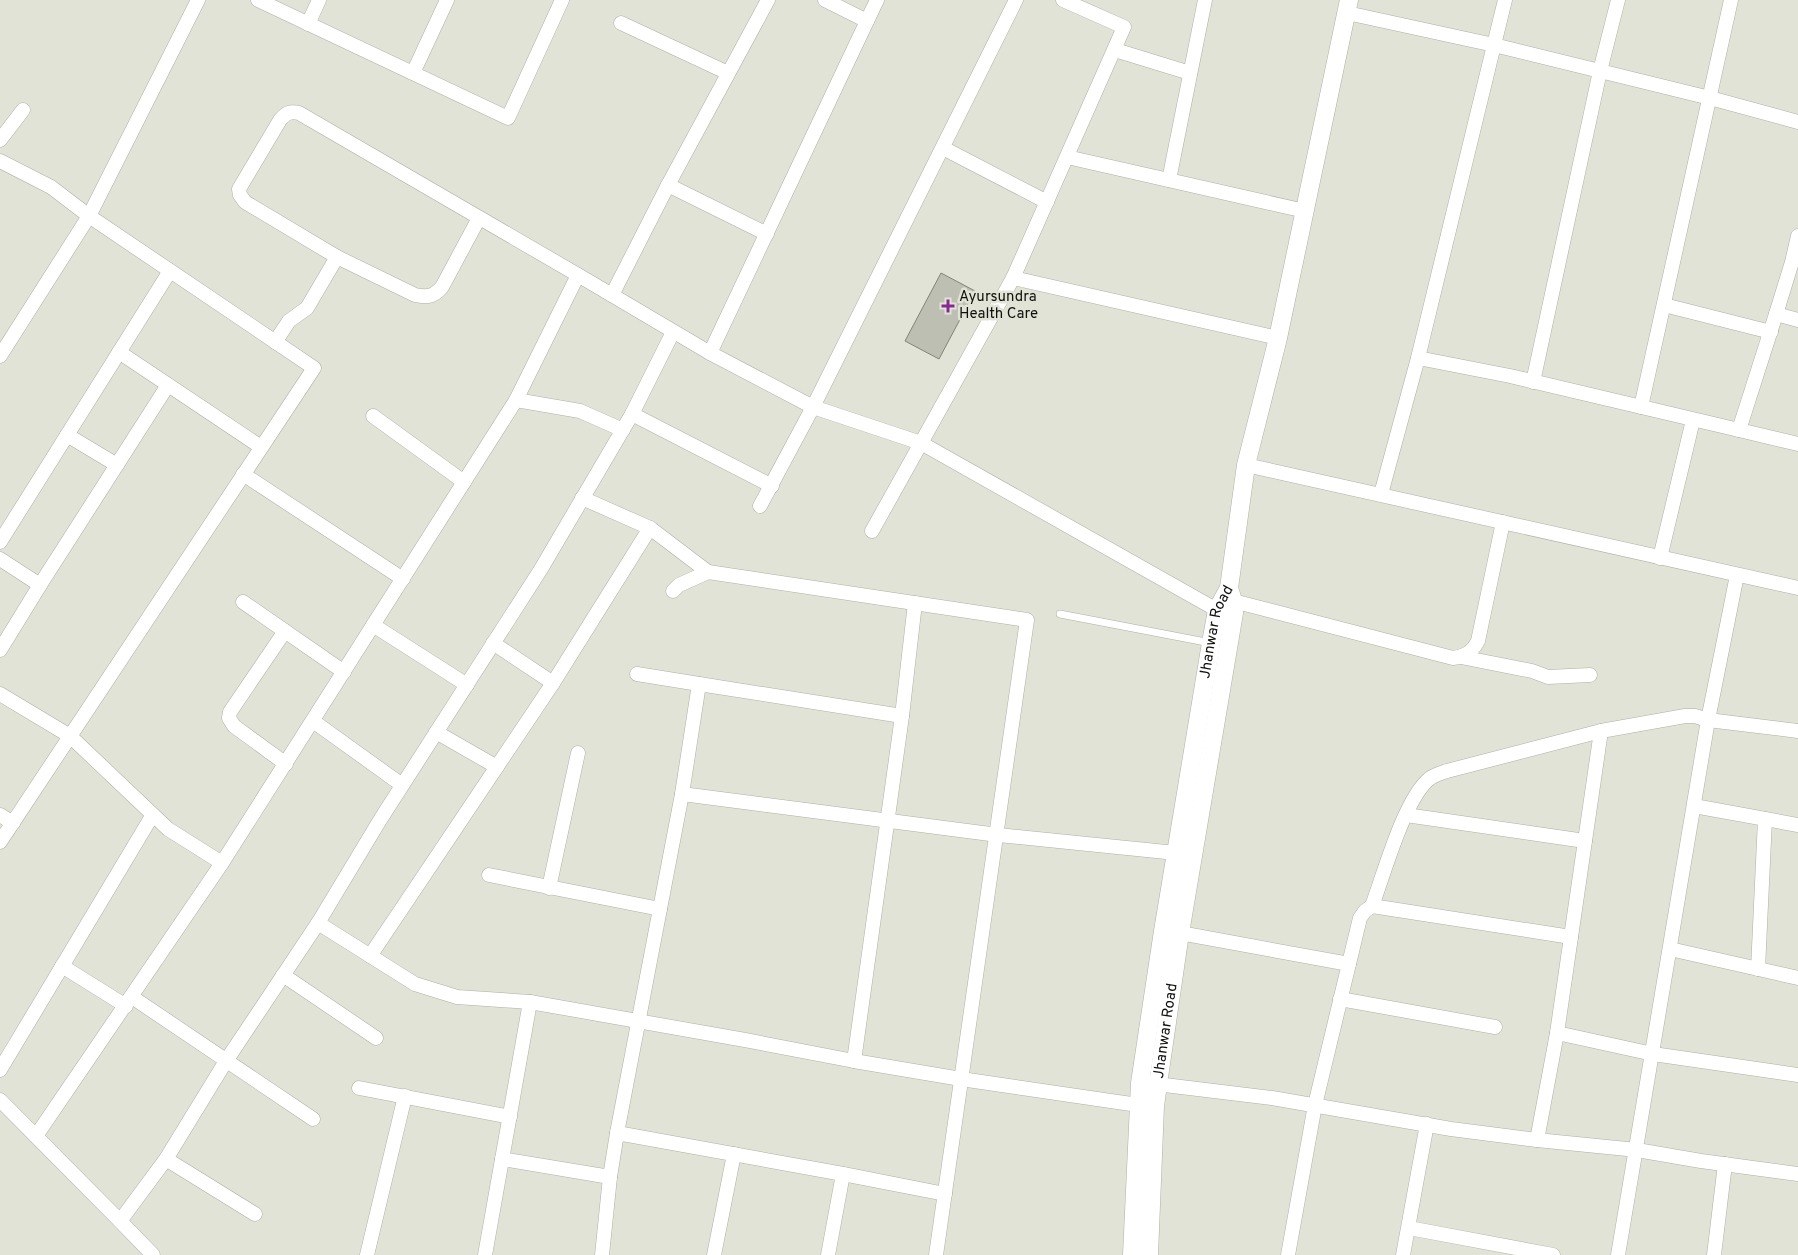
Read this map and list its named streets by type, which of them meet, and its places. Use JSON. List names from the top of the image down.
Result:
{
  "streets": {
    "street": ["Jhanwar Road"]
  },
  "places": {
    "health": ["Ayursundra Health Care"]
  }
}
